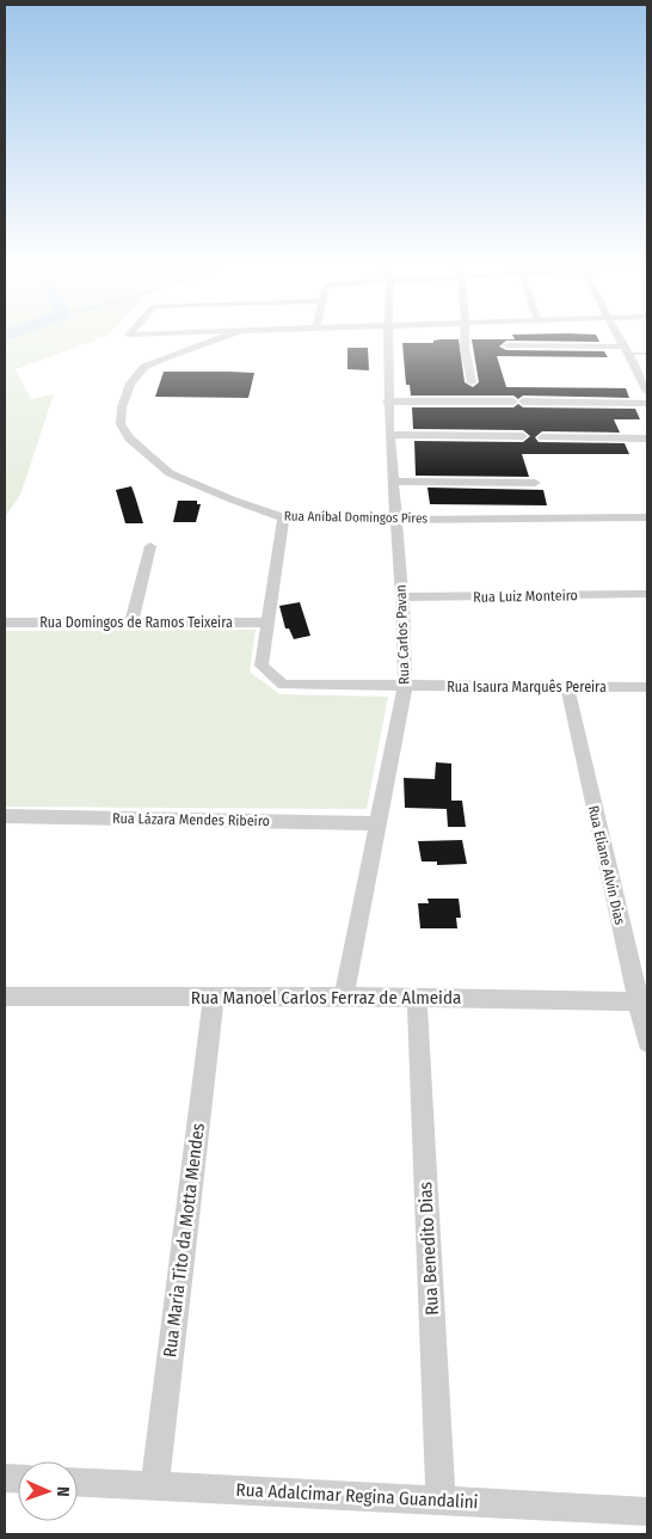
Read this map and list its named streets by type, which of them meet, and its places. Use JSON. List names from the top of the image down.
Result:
{
  "streets": {
    "street": [
      "Rua Aníbal Domingos Pires",
      "Rua Luiz Monteiro",
      "Rua Domingos de Ramos Teixeira",
      "Rua Carlos Pavan",
      "Rua Isaura Marquês Pereira",
      "Rua Lázara Mendes Ribeiro",
      "Rua Eliane Alvin Dias",
      "Rua Manoel Carlos Ferraz de Almeida",
      "Rua Maria Tito da Motta Mendes",
      "Rua Benedito Dias",
      "Rua Adalcimar Regina Guandalini"
    ]
  },
  "crossings": [
    ["Rua Aníbal Domingos Pires", "Rua Carlos Pavan"],
    ["Rua Luiz Monteiro", "Rua Carlos Pavan"],
    ["Rua Carlos Pavan", "Rua Isaura Marquês Pereira"],
    ["Rua Carlos Pavan", "Rua Lázara Mendes Ribeiro"],
    ["Rua Carlos Pavan", "Rua Manoel Carlos Ferraz de Almeida"],
    ["Rua Isaura Marquês Pereira", "Rua Eliane Alvin Dias"],
    ["Rua Eliane Alvin Dias", "Rua Manoel Carlos Ferraz de Almeida"],
    ["Rua Manoel Carlos Ferraz de Almeida", "Rua Maria Tito da Motta Mendes"],
    ["Rua Manoel Carlos Ferraz de Almeida", "Rua Benedito Dias"],
    ["Rua Maria Tito da Motta Mendes", "Rua Adalcimar Regina Guandalini"],
    ["Rua Benedito Dias", "Rua Adalcimar Regina Guandalini"]
  ],
  "north": "right"
}
